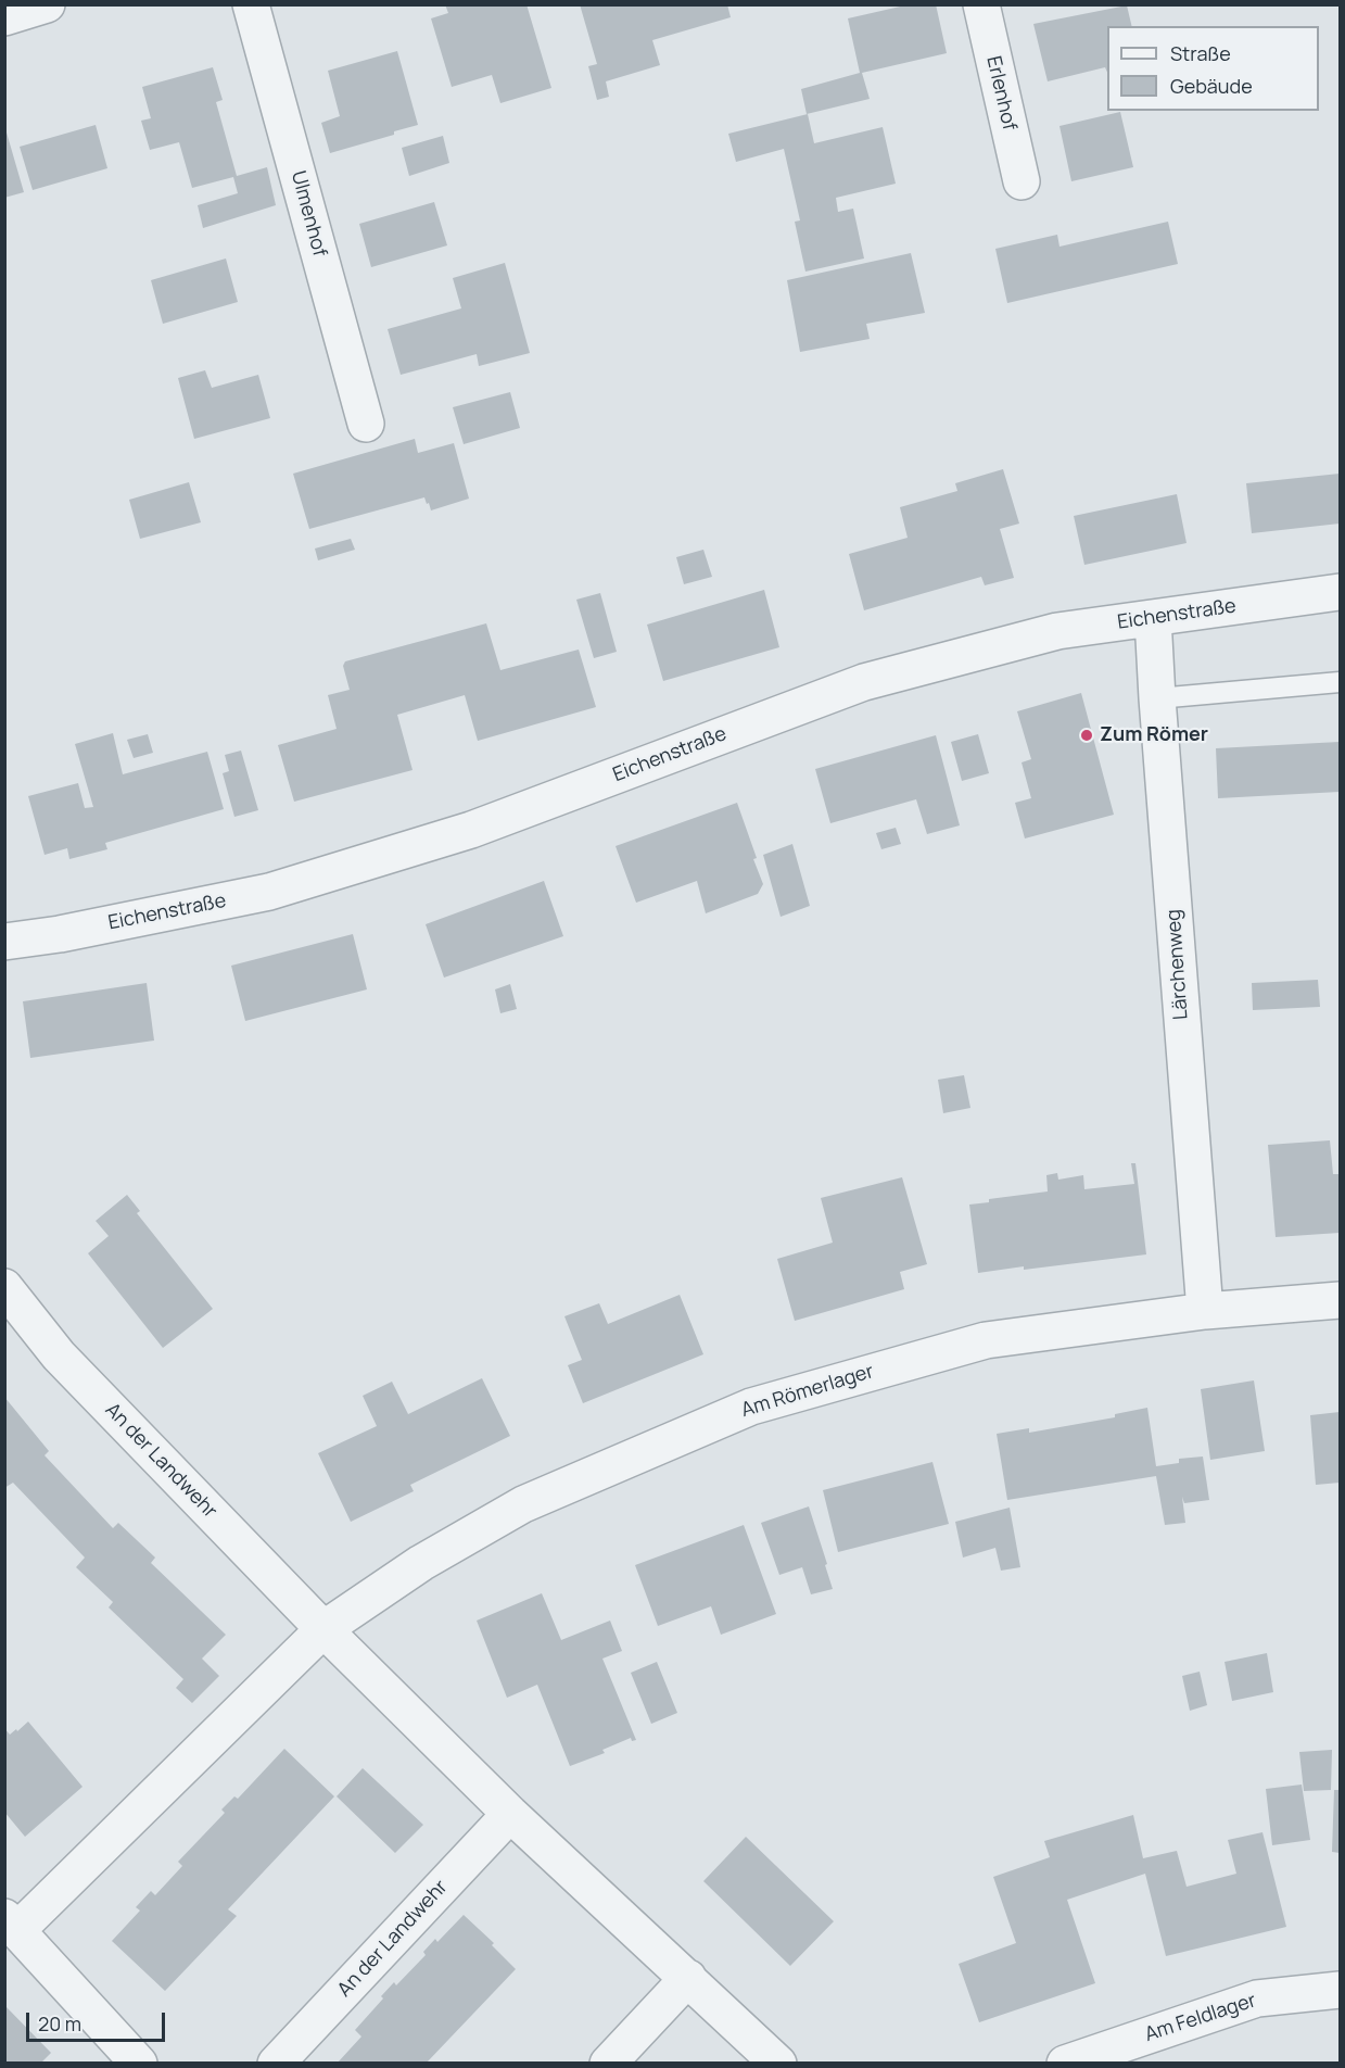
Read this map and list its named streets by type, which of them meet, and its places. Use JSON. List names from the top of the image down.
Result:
{
  "streets": {
    "street": [
      "Erlenhof",
      "Ulmenhof",
      "Eichenstraße",
      "Lärchenweg",
      "Am Römerlager",
      "An der Landwehr",
      "Am Feldlager"
    ]
  },
  "crossings": [
    ["Eichenstraße", "Lärchenweg"],
    ["Lärchenweg", "Am Römerlager"],
    ["Am Römerlager", "An der Landwehr"]
  ],
  "places": ["Zum Römer"],
  "legend": ["Straße", "Gebäude"],
  "scale_bar": "20 m"
}
